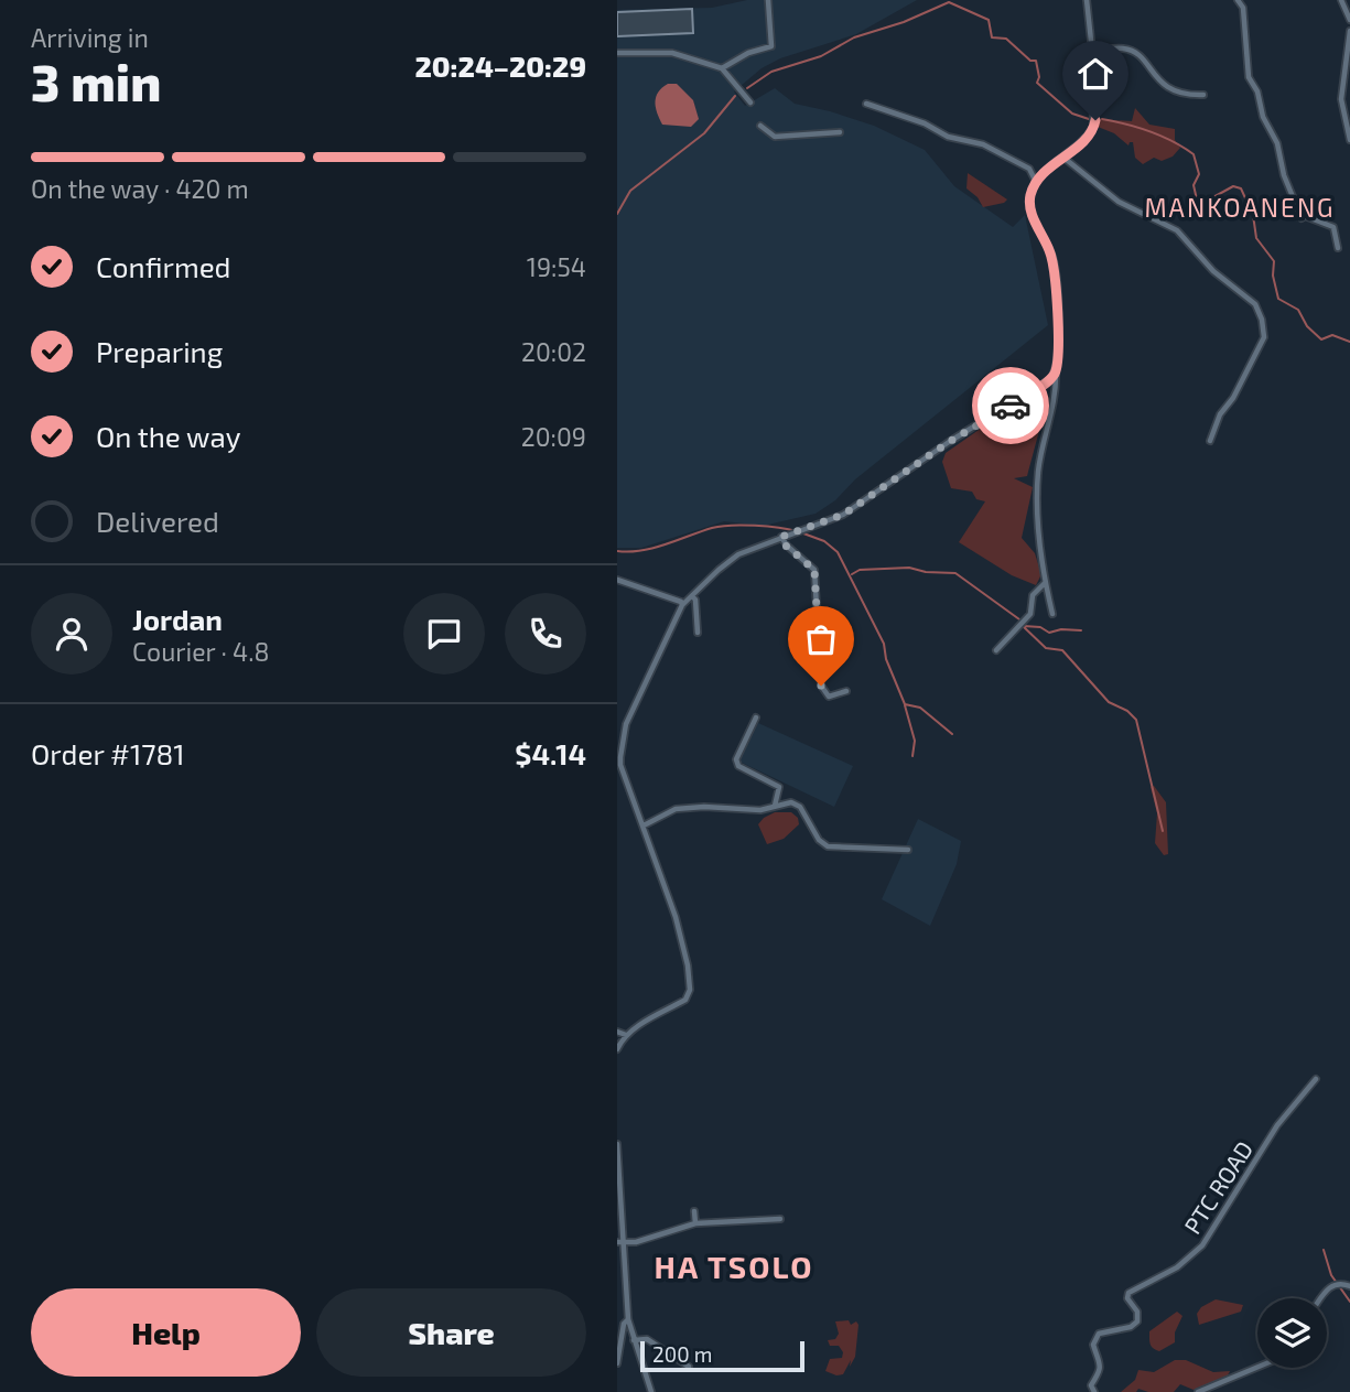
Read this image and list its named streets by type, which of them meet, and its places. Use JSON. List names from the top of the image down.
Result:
{
  "streets": {
    "street": ["PTC ROAD"]
  },
  "districts": ["MANKOANENG", "HA TSOLO"],
  "scale_bar": "200 m",
  "page": {
    "heading": ["3 min", "Arriving in", "20:24–20:29"],
    "panel": [
      "Jordan",
      "Courier · 4.8",
      "Order #1781",
      "$4.14"
    ],
    "bar": "On the way · 420 m",
    "list": [
      ["Confirmed", "19:54"],
      ["Preparing", "20:02"],
      ["On the way", "20:09"],
      "Delivered"
    ],
    "buttons": ["Help", "Share"],
    "scale": "200 m"
  }
}
